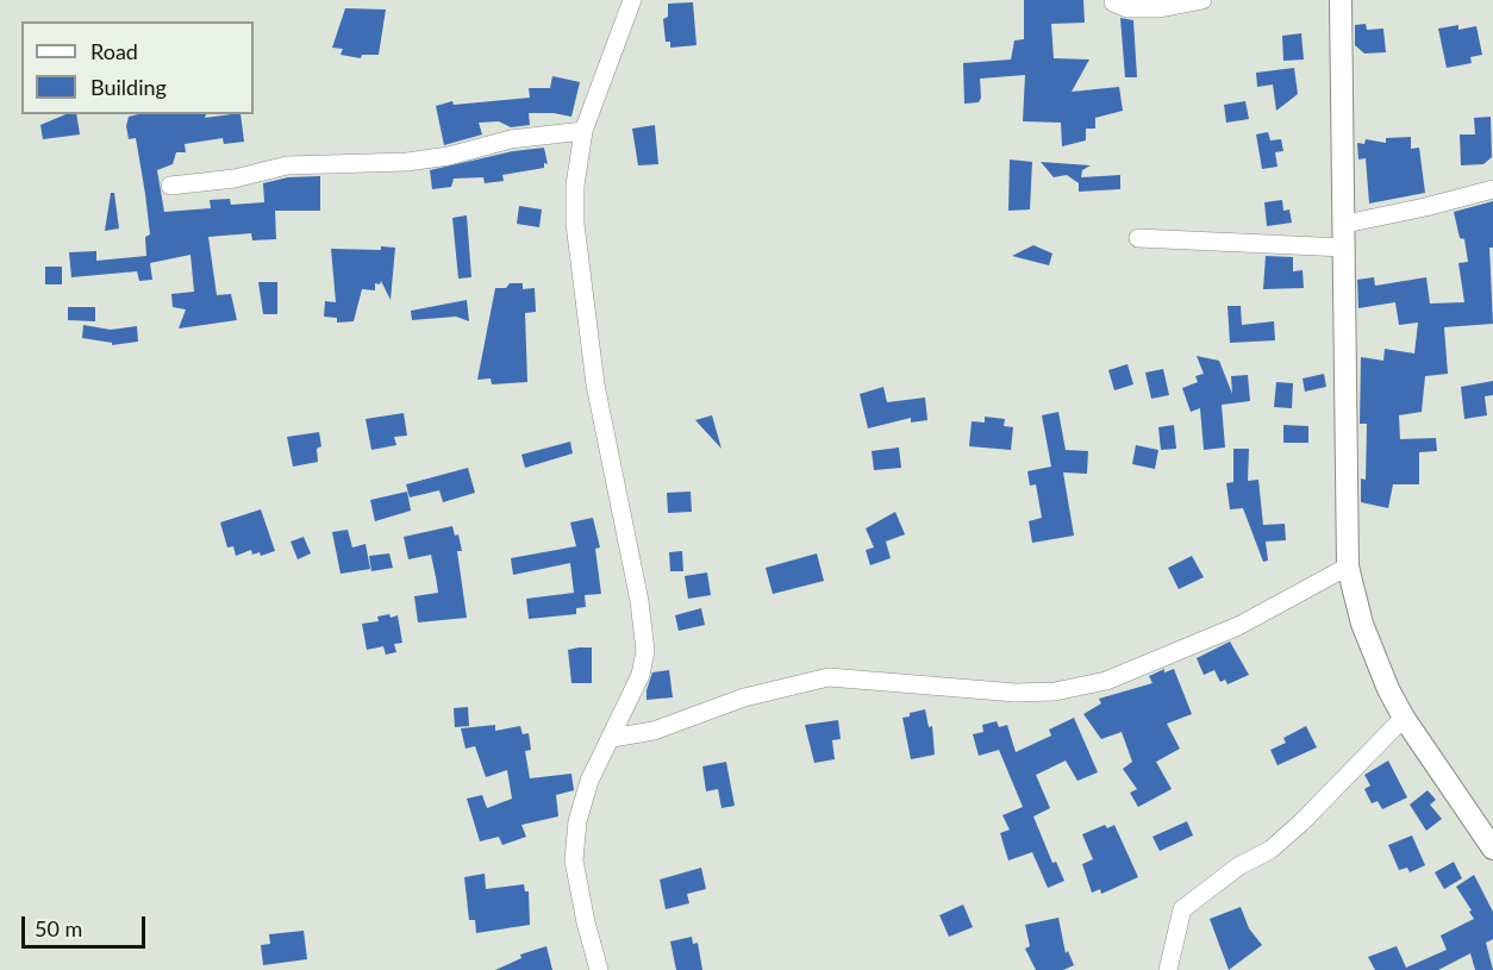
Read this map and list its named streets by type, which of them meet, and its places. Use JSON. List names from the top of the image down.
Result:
{
  "legend": ["Road", "Building"],
  "scale_bar": "50 m"
}
